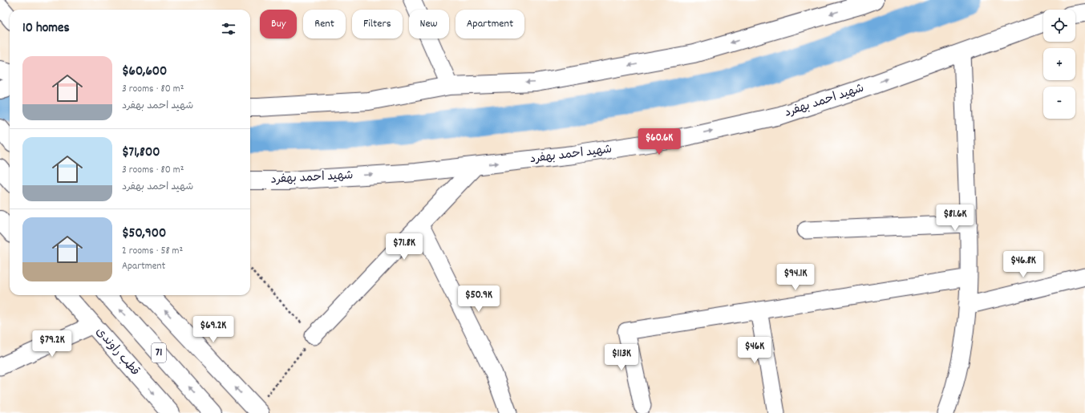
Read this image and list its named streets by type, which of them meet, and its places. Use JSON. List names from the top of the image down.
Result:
{
  "streets": {
    "main road": ["شهید احمد بهفرد", "قطب راوندی", "71"]
  },
  "page": {
    "map_buttons": ["+", "−"],
    "chip": [
      "Buy",
      "Rent",
      "Filters",
      "New",
      "Apartment"
    ],
    "heading": "10 homes",
    "list": [
      {
        "name": "$60,600",
        "note": "3 rooms · 80 m² · شهید احمد بهفرد"
      },
      {
        "name": "$71,800",
        "note": "3 rooms · 80 m² · شهید احمد بهفرد"
      },
      {
        "name": "$50,900",
        "note": "2 rooms · 58 m² · Apartment"
      }
    ],
    "price": [
      "$60.6K",
      "$81.6K",
      "$71.8K",
      "$46.8K",
      "$94.1K",
      "$50.9K",
      "$69.2K",
      "$79.2K",
      "$46K",
      "$113K"
    ]
  }
}
